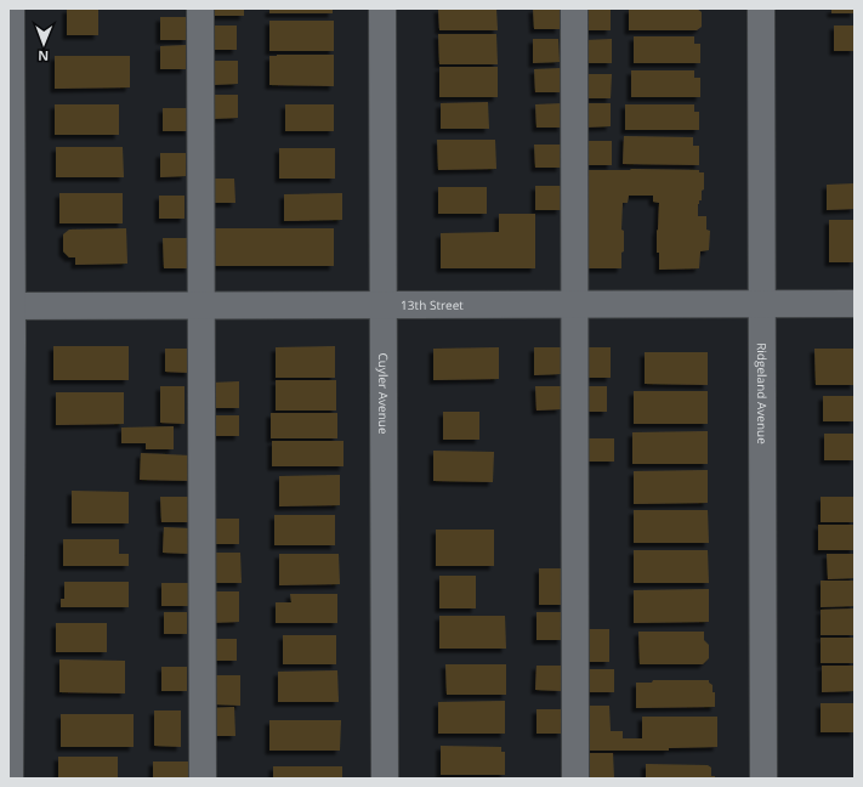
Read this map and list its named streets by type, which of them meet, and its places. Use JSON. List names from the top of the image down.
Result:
{
  "streets": {
    "street": ["13th Street", "Cuyler Avenue", "Ridgeland Avenue"]
  },
  "crossings": [
    ["13th Street", "Cuyler Avenue"],
    ["13th Street", "Ridgeland Avenue"]
  ],
  "north": "bottom"
}
